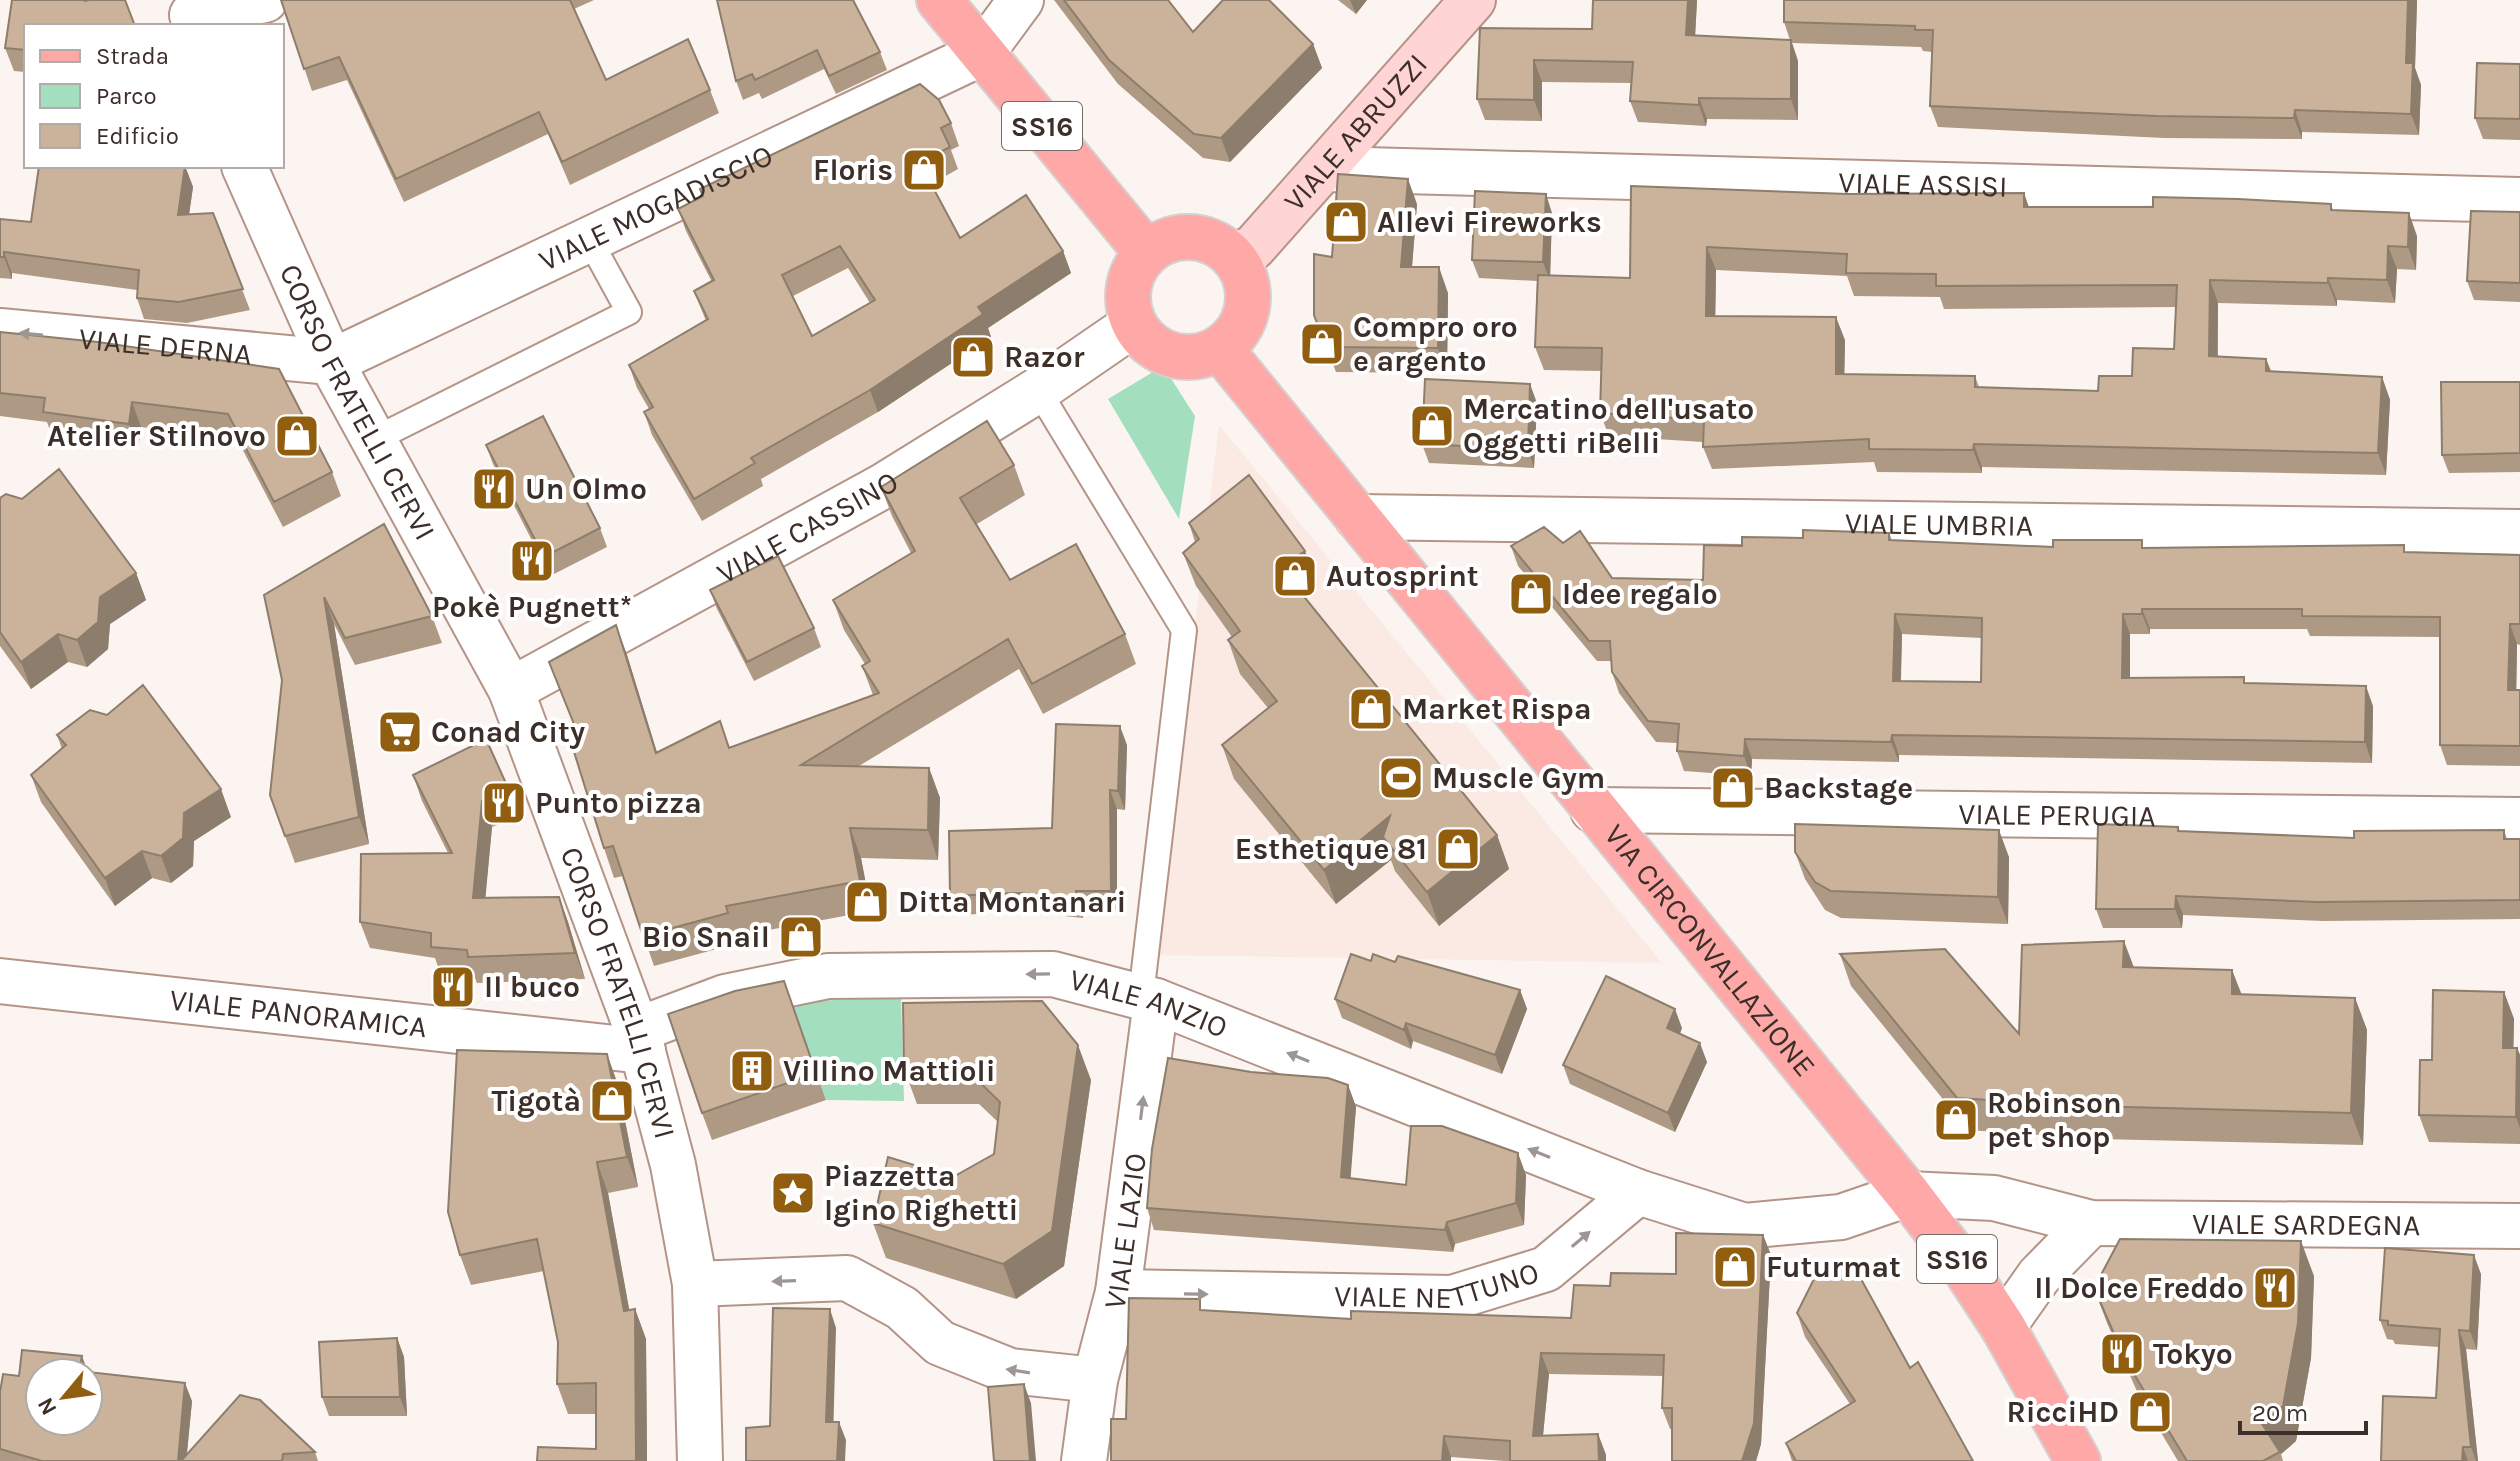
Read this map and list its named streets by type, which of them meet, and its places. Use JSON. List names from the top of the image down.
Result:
{
  "streets": {
    "main road": ["SS16", "VIA CIRCONVALLAZIONE"],
    "street": [
      "VIALE ABRUZZI",
      "VIALE ASSISI",
      "VIALE MOGADISCIO",
      "VIALE DERNA",
      "CORSO FRATELLI CERVI",
      "VIALE UMBRIA",
      "VIALE CASSINO",
      "VIALE PERUGIA",
      "VIALE ANZIO",
      "VIALE PANORAMICA",
      "VIALE SARDEGNA",
      "VIALE LAZIO",
      "VIALE NETTUNO"
    ]
  },
  "crossings": [
    ["SS16", "VIALE ABRUZZI"],
    ["SS16", "VIALE MOGADISCIO"],
    ["SS16", "VIALE CASSINO"],
    ["SS16", "VIA CIRCONVALLAZIONE"],
    ["VIALE ABRUZZI", "VIALE ASSISI"],
    ["VIALE ABRUZZI", "VIALE CASSINO"],
    ["VIALE ABRUZZI", "VIA CIRCONVALLAZIONE"],
    ["VIALE MOGADISCIO", "VIALE DERNA"],
    ["VIALE MOGADISCIO", "CORSO FRATELLI CERVI"],
    ["VIALE DERNA", "CORSO FRATELLI CERVI"],
    ["CORSO FRATELLI CERVI", "VIALE CASSINO"],
    ["CORSO FRATELLI CERVI", "VIALE ANZIO"],
    ["CORSO FRATELLI CERVI", "VIALE PANORAMICA"],
    ["VIALE UMBRIA", "VIA CIRCONVALLAZIONE"],
    ["VIALE CASSINO", "VIA CIRCONVALLAZIONE"],
    ["VIALE PERUGIA", "VIA CIRCONVALLAZIONE"],
    ["VIA CIRCONVALLAZIONE", "VIALE SARDEGNA"],
    ["VIALE ANZIO", "VIALE PANORAMICA"],
    ["VIALE ANZIO", "VIALE LAZIO"],
    ["VIALE ANZIO", "VIALE NETTUNO"],
    ["VIALE LAZIO", "VIALE NETTUNO"]
  ],
  "one_way": ["VIALE DERNA", "VIALE LAZIO", "VIALE NETTUNO"],
  "places": {
    "shop": [
      "Floris",
      "Allevi Fireworks",
      "Compro oro e argento",
      "Razor",
      "Mercatino dell'usato Oggetti riBelli",
      "Atelier Stilnovo",
      "Autosprint",
      "Idee regalo",
      "Market Rispa",
      "Backstage",
      "Esthetique 81",
      "Ditta Montanari",
      "Bio Snail",
      "Tigotà",
      "Robinson pet shop",
      "Futurmat",
      "RicciHD"
    ],
    "restaurant": [
      "Un Olmo",
      "Pokè Pugnett*",
      "Punto pizza",
      "Il buco",
      "Il Dolce Freddo",
      "Tokyo"
    ],
    "supermarket": ["Conad City"],
    "sports": ["Muscle Gym"],
    "building": ["Villino Mattioli"],
    "place": ["Piazzetta Igino Righetti"]
  },
  "legend": ["Strada", "Parco", "Edificio"],
  "scale_bar": "20 m",
  "north": "bottom left"
}
